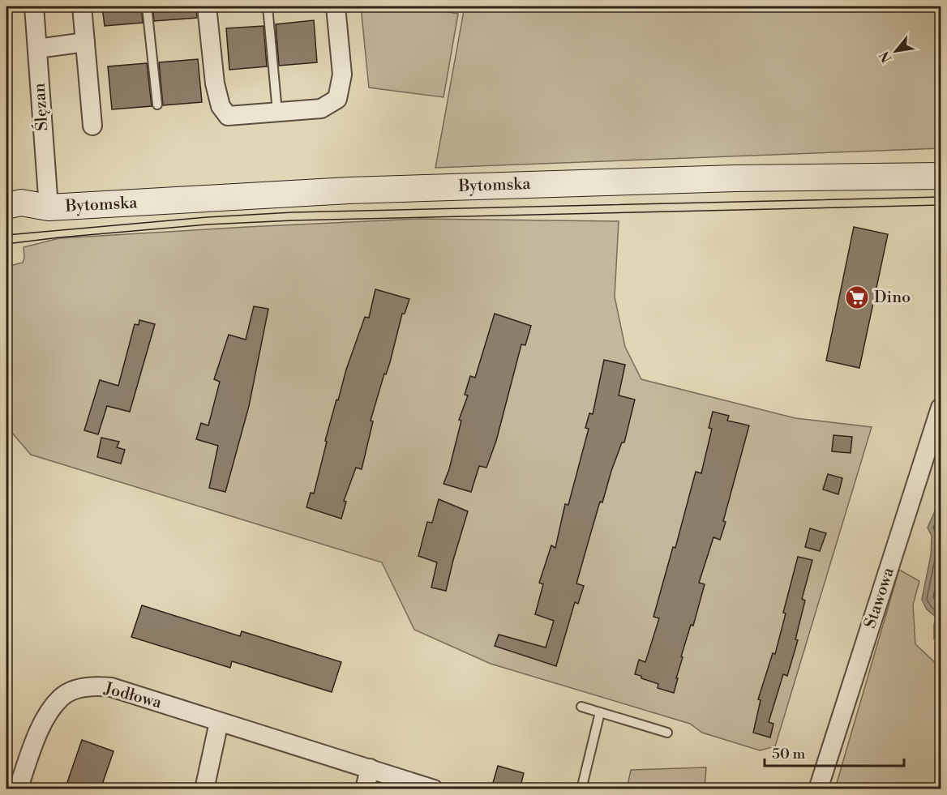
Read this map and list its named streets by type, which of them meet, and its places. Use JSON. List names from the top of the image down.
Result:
{
  "streets": {
    "main road": ["Bytomska"],
    "street": ["Ślęzan", "Stawowa", "Jodłowa"]
  },
  "crossings": [
    ["Ślęzan", "Bytomska"]
  ],
  "places": {
    "supermarket": ["Dino"]
  },
  "scale_bar": "50 m",
  "north": "bottom left"
}
